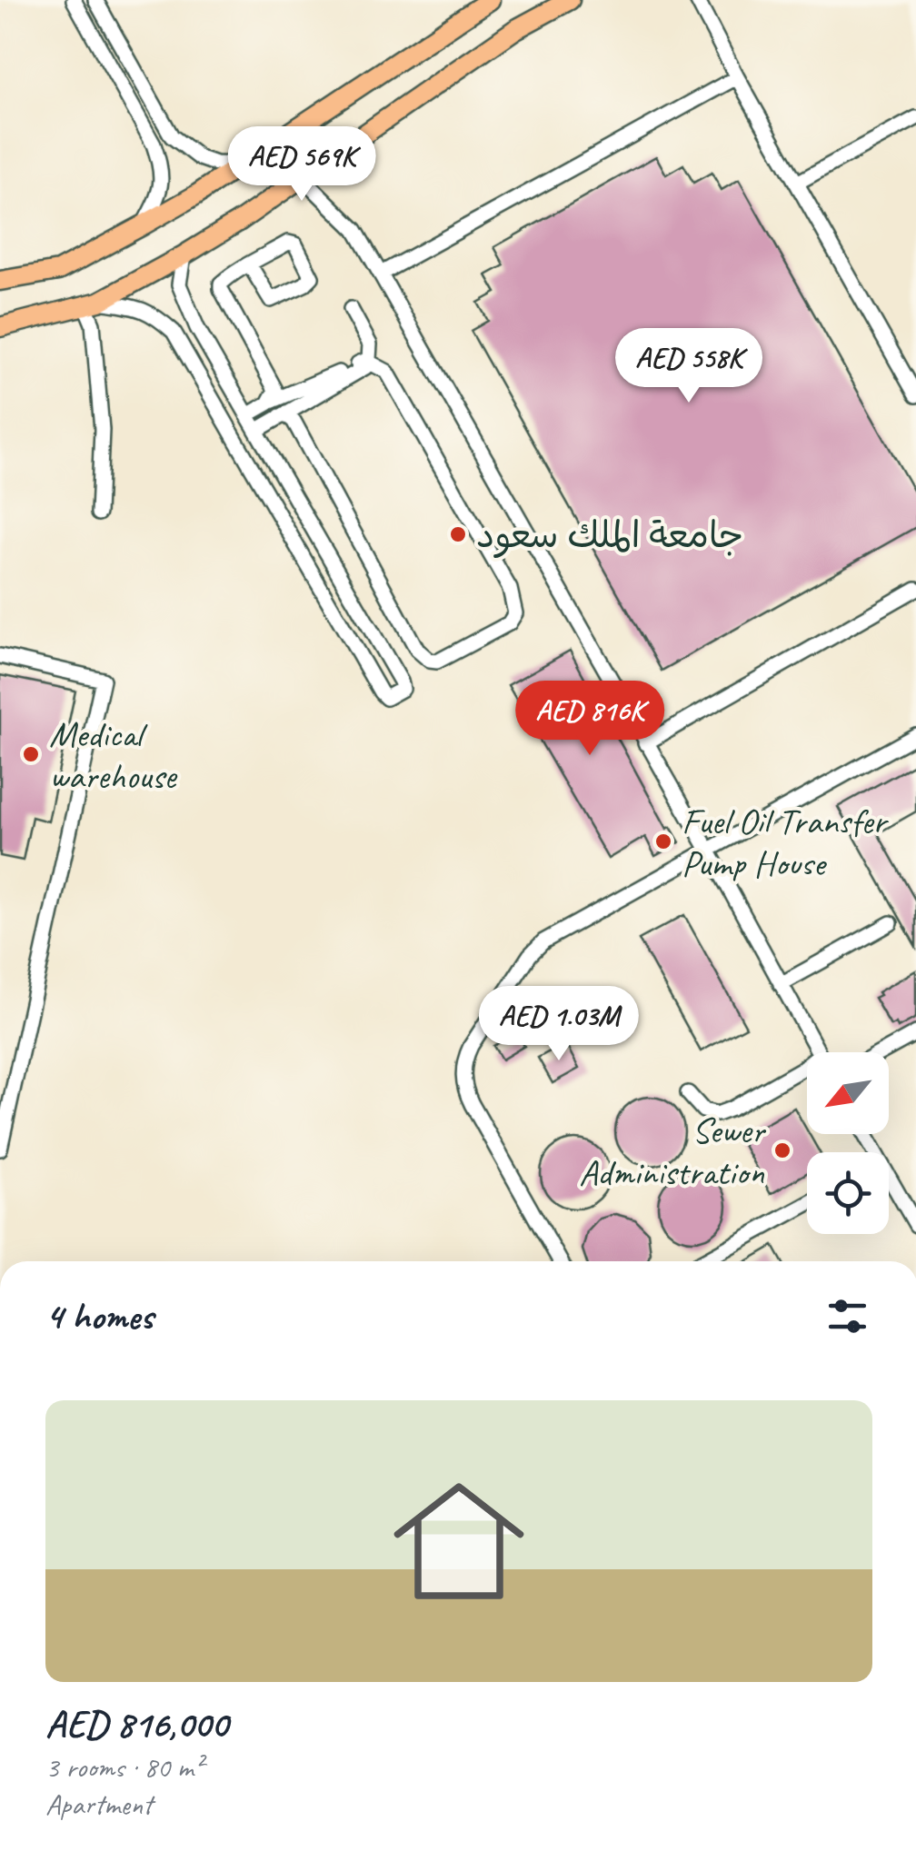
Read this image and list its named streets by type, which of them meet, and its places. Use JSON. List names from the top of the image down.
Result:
{
  "places": [
    "جامعة الملك سعود",
    "Medical warehouse",
    "Fuel Oil Transfer Pump House",
    "Sewer Administration"
  ],
  "north": "bottom left",
  "page": {
    "price": [
      "AED 569K",
      "AED 558K",
      "AED 816K",
      "AED 1.03M"
    ],
    "heading": "4 homes",
    "list": [
      {
        "name": "AED 816,000",
        "note": "3 rooms · 80 m² · Apartment"
      }
    ]
  }
}
